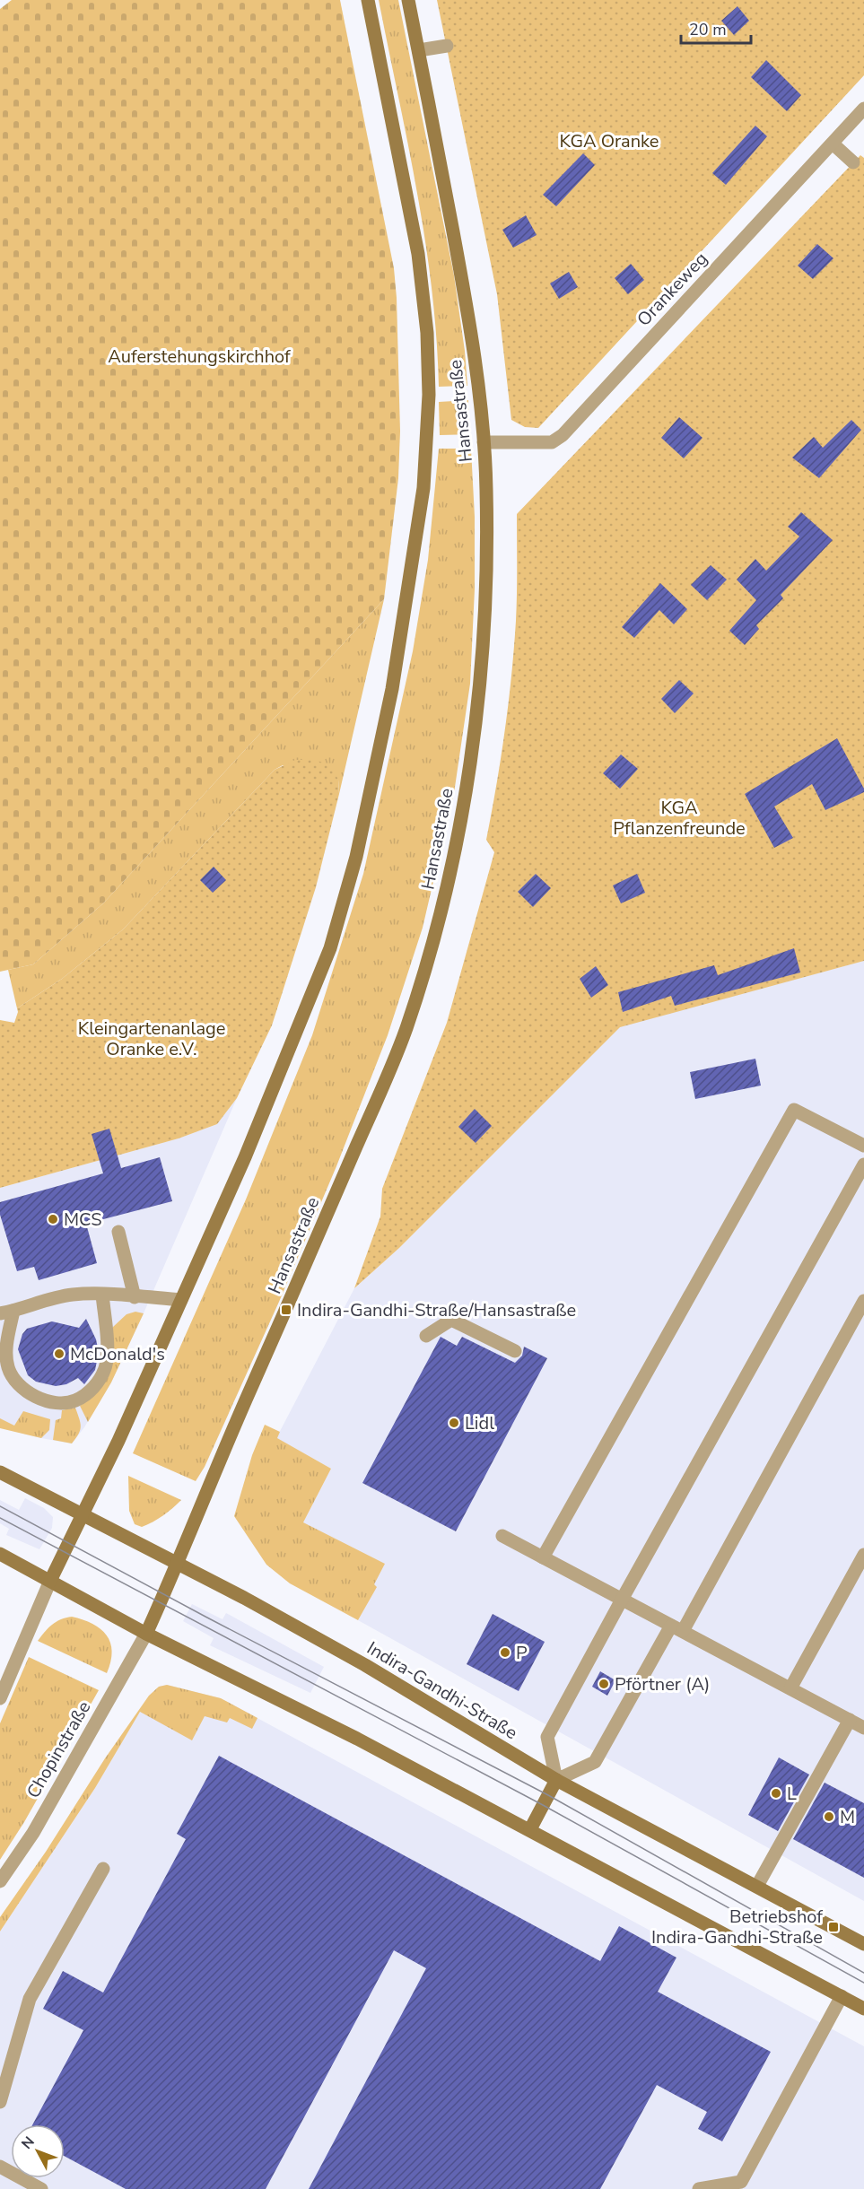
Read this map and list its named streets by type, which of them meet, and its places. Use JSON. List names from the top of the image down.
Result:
{
  "streets": {
    "main road": ["Hansastraße", "Indira-Gandhi-Straße"],
    "street": ["Orankeweg", "Chopinstraße"]
  },
  "crossings": [
    ["Orankeweg", "Hansastraße"],
    ["Hansastraße", "Indira-Gandhi-Straße"],
    ["Hansastraße", "Chopinstraße"]
  ],
  "parks": [
    "KGA Oranke",
    "Auferstehungskirchhof",
    "KGA Pflanzenfreunde",
    "Kleingartenanlage Oranke e.V."
  ],
  "places": {
    "other": [
      "MCS",
      "McDonald's",
      "Lidl",
      "P",
      "Pförtner (A)",
      "L",
      "M"
    ],
    "transit": ["Indira-Gandhi-Straße/Hansastraße", "Betriebshof Indira-Gandhi-Straße"]
  },
  "scale_bar": "20 m",
  "north": "top left"
}
